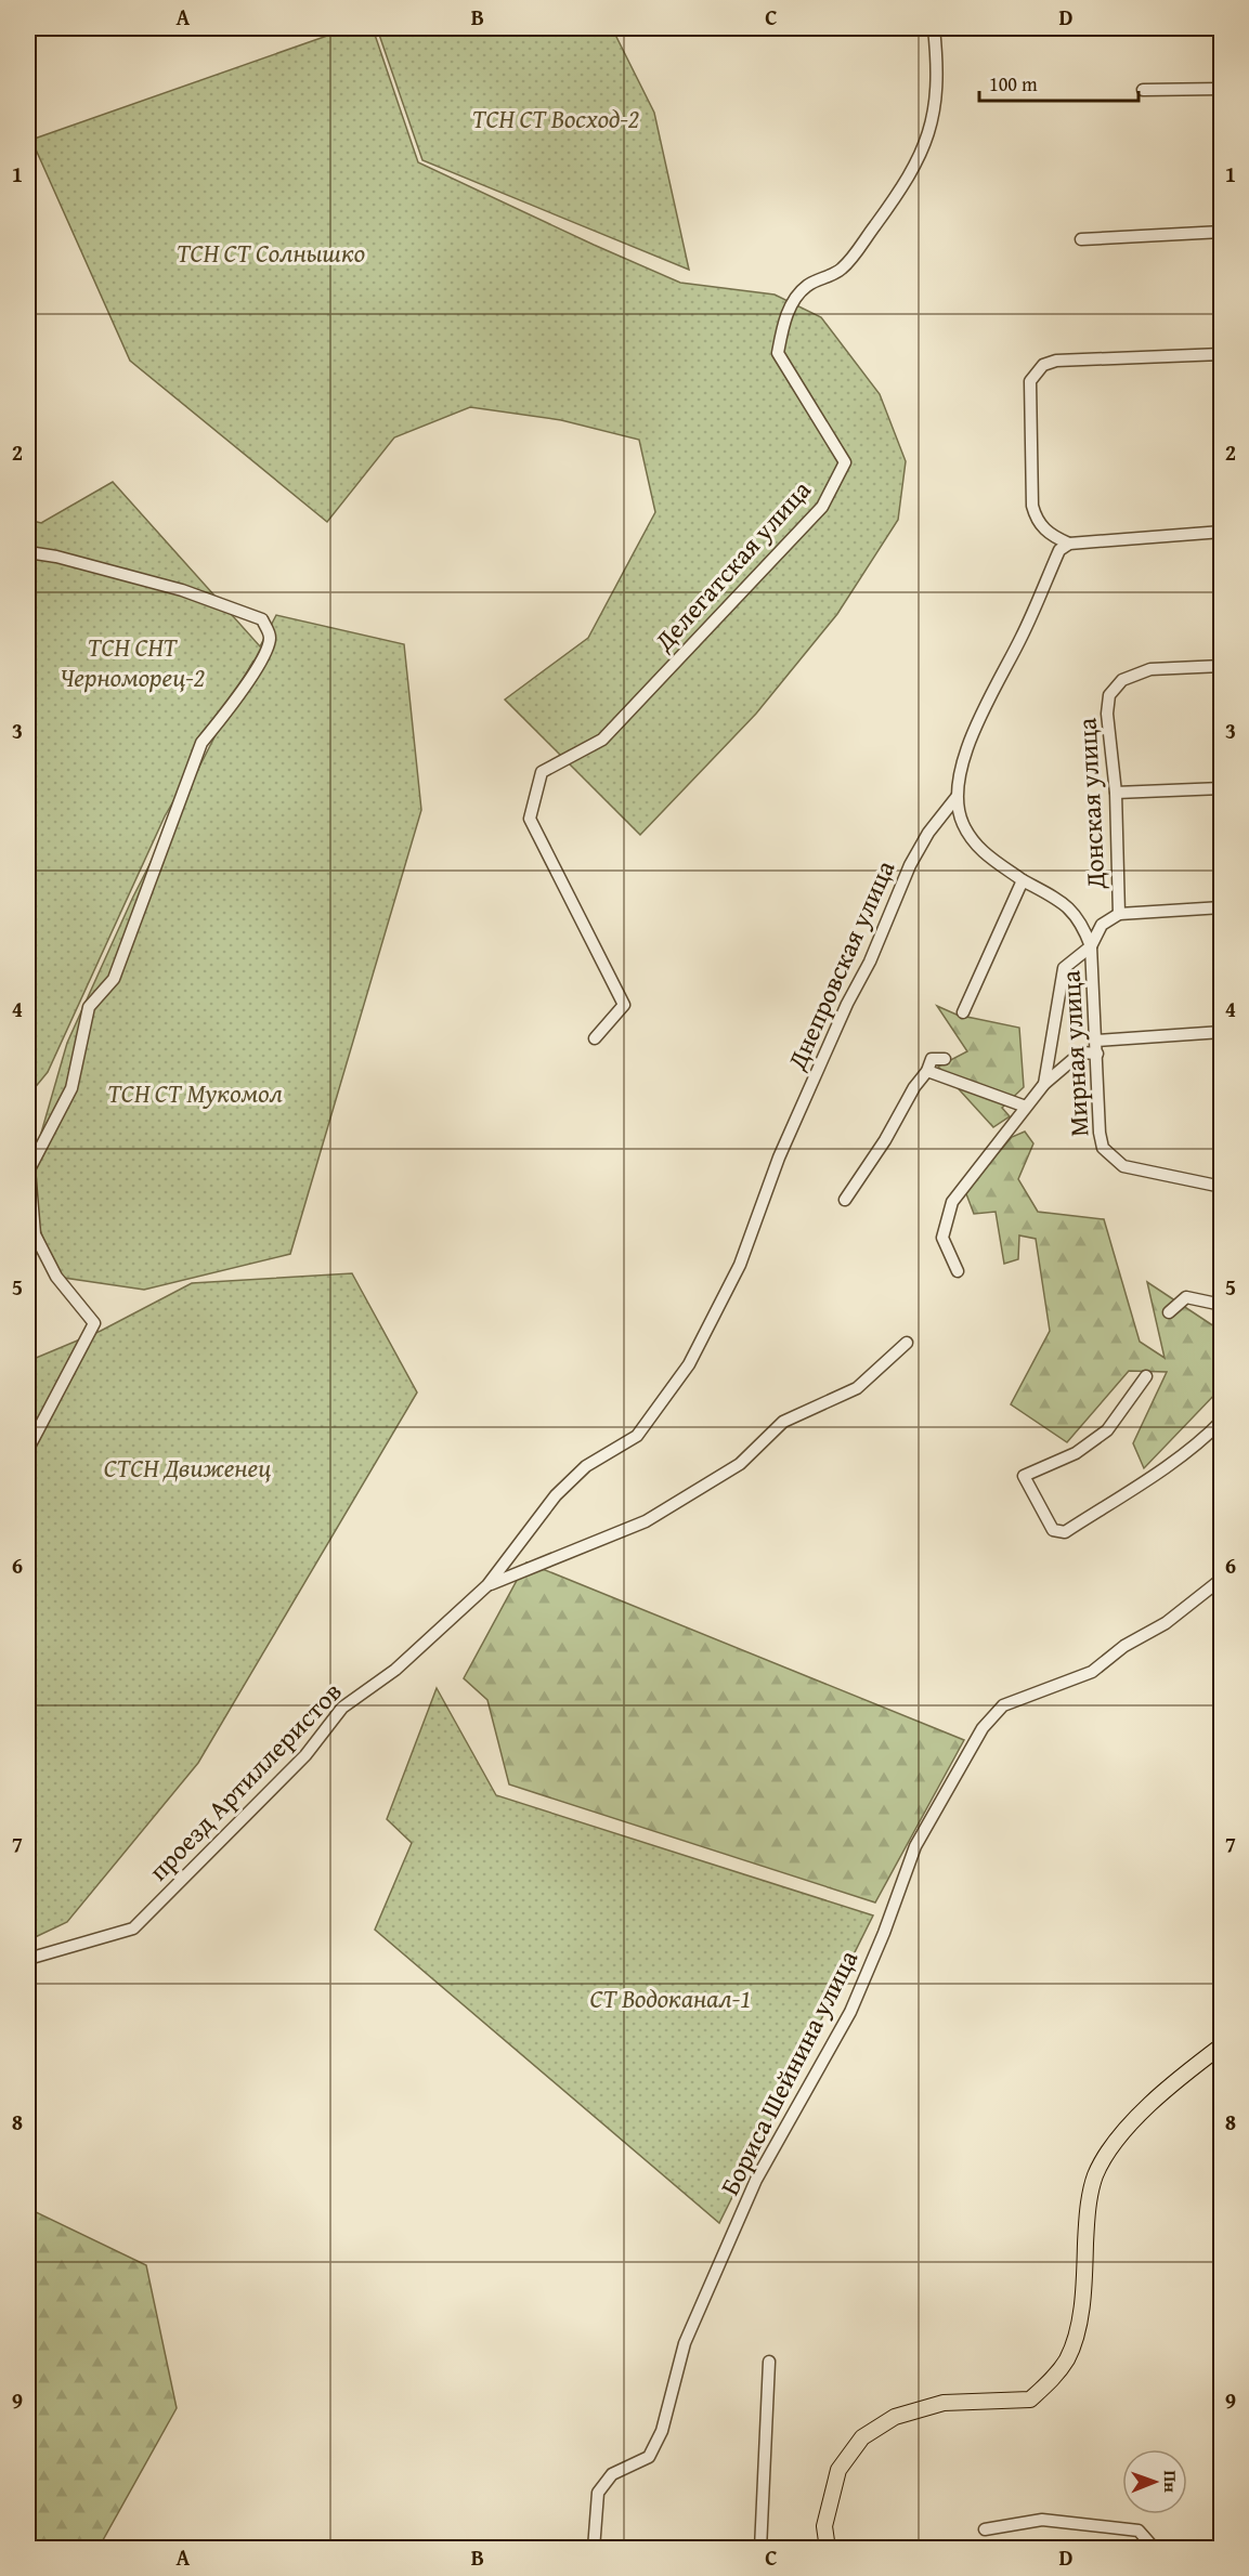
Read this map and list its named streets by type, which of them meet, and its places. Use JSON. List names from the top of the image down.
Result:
{
  "streets": {
    "street": [
      "Делегатская улица",
      "Донская улица",
      "Днепровская улица",
      "Мирная улица",
      "проезд Артиллеристов",
      "Бориса Шейнина улица"
    ]
  },
  "crossings": [
    ["Днепровская улица", "Мирная улица"],
    ["Днепровская улица", "проезд Артиллеристов"]
  ],
  "parks": [
    "ТСН СТ Восход-2",
    "ТСН СТ Солнышко",
    "ТСН СНТ Черноморец-2",
    "ТСН СТ Мукомол",
    "СТСН Движенец",
    "СТ Водоканал-1"
  ],
  "scale_bar": "100 m",
  "north": "right",
  "grid": {
    "columns": [
      "A",
      "B",
      "C",
      "D"
    ],
    "rows": [
      "1",
      "2",
      "3",
      "4",
      "5",
      "6",
      "7",
      "8",
      "9"
    ]
  }
}
